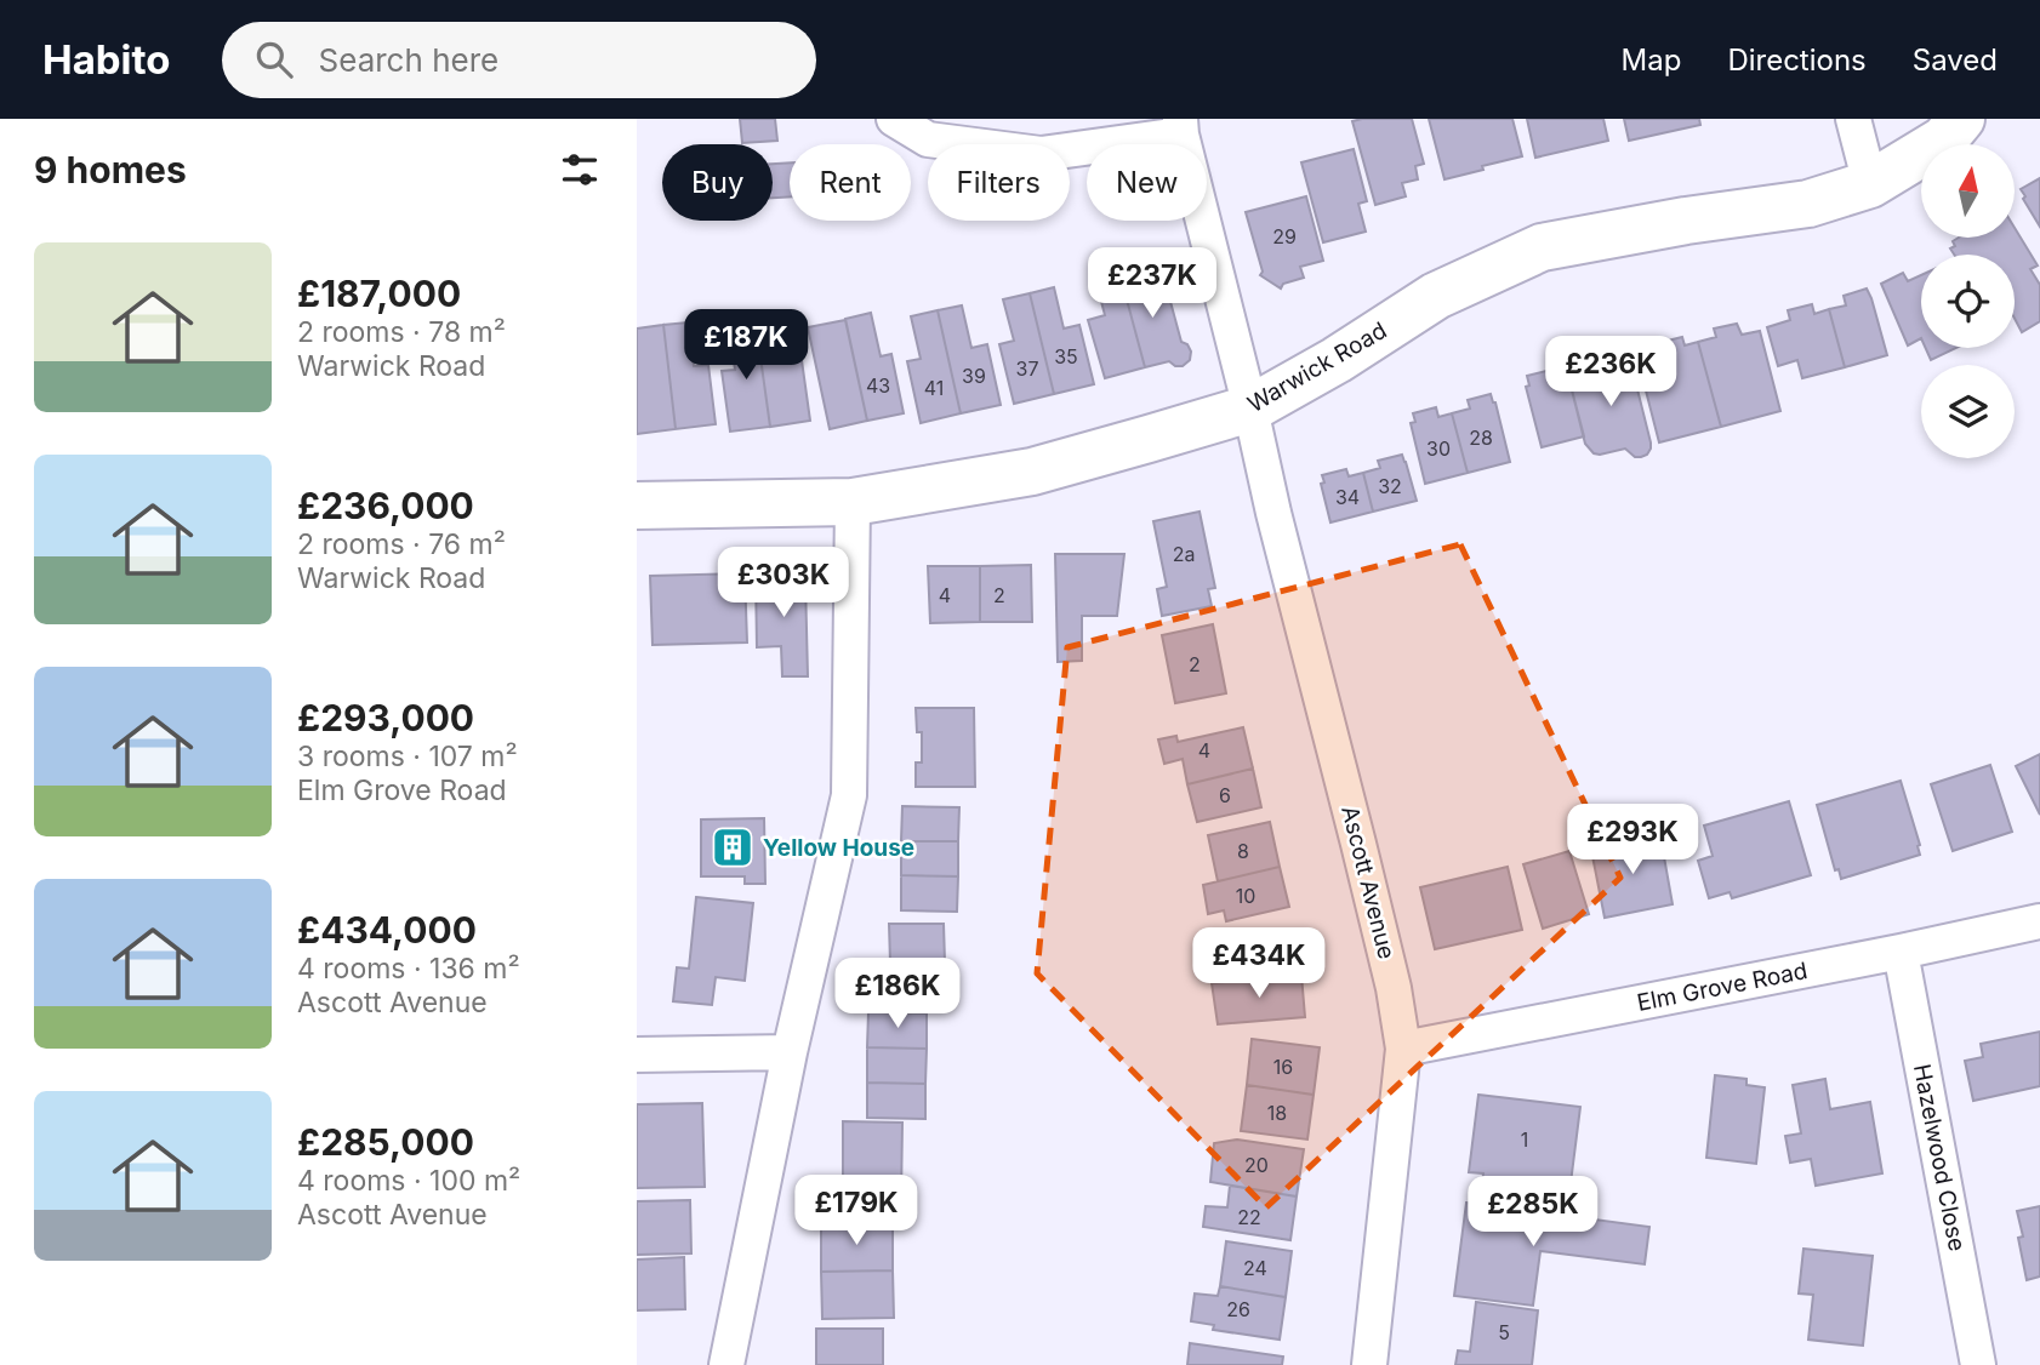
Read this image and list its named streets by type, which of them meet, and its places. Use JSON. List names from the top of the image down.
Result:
{
  "streets": {
    "street": [
      "Warwick Road",
      "Ascott Avenue",
      "Elm Grove Road",
      "Hazelwood Close"
    ]
  },
  "crossings": [
    ["Warwick Road", "Ascott Avenue"],
    ["Ascott Avenue", "Elm Grove Road"],
    ["Elm Grove Road", "Hazelwood Close"]
  ],
  "places": {
    "building": ["Yellow House"]
  },
  "house_numbers": [
    "29",
    "35",
    "37",
    "39",
    "43",
    "41",
    "28",
    "30",
    "32",
    "34",
    "2a",
    "4",
    "2",
    "2",
    "4",
    "6",
    "8",
    "10",
    "16",
    "18",
    "1",
    "20",
    "22",
    "24",
    "26",
    "5"
  ],
  "north": "top",
  "page": {
    "header": "Habito",
    "search": "Search here",
    "nav": ["Map", "Directions", "Saved"],
    "heading": "9 homes",
    "chip": [
      "Buy",
      "Rent",
      "Filters",
      "New"
    ],
    "list": [
      {
        "name": "£187,000",
        "note": "2 rooms · 78 m² · Warwick Road"
      },
      {
        "name": "£236,000",
        "note": "2 rooms · 76 m² · Warwick Road"
      },
      {
        "name": "£293,000",
        "note": "3 rooms · 107 m² · Elm Grove Road"
      },
      {
        "name": "£434,000",
        "note": "4 rooms · 136 m² · Ascott Avenue"
      },
      {
        "name": "£285,000",
        "note": "4 rooms · 100 m² · Ascott Avenue"
      }
    ],
    "price": [
      "£237K",
      "£187K",
      "£236K",
      "£303K",
      "£293K",
      "£434K",
      "£186K",
      "£179K",
      "£285K"
    ]
  }
}
